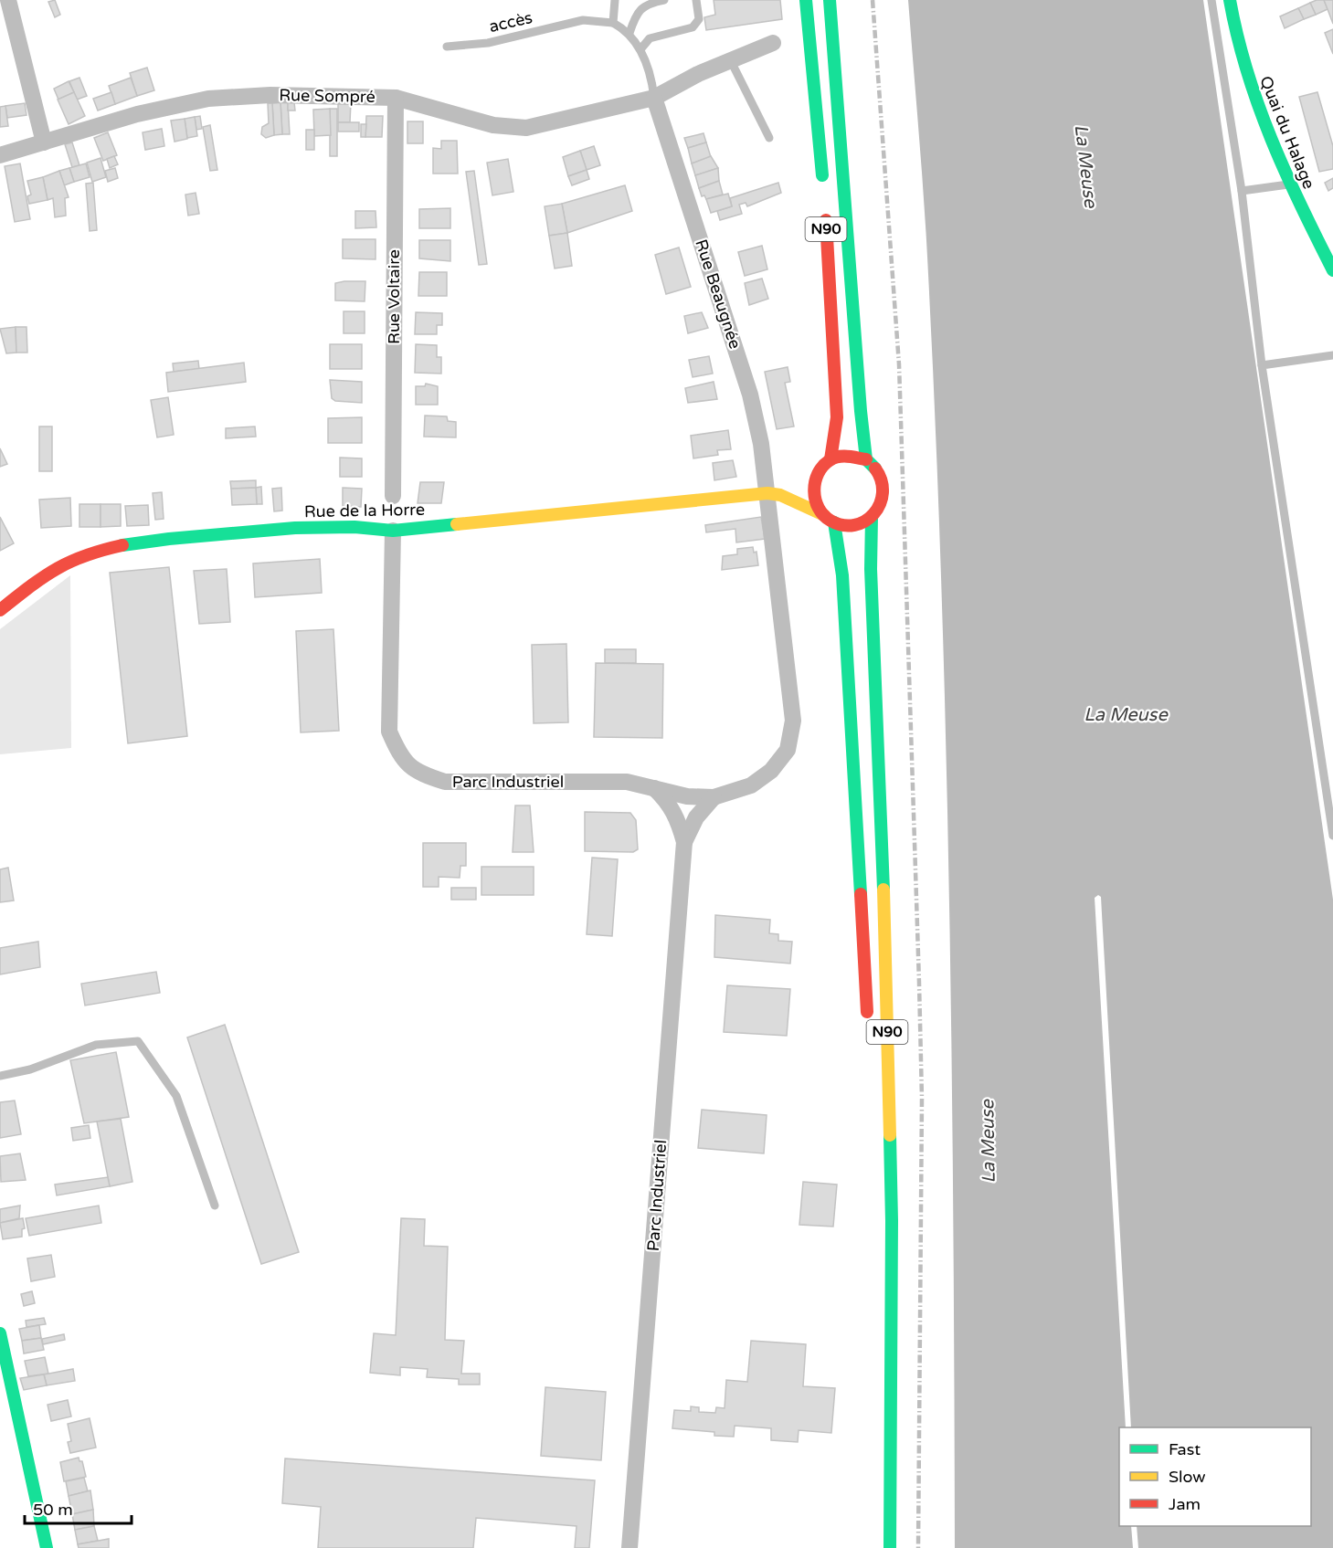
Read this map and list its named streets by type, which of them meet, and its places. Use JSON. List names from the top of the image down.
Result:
{
  "streets": {
    "main road": ["Quai du Halage", "N90", "Rue de la Horre"],
    "street": [
      "Rue Sompré",
      "Rue Beaugnée",
      "Rue Voltaire",
      "Parc Industriel"
    ],
    "lane": ["accès"]
  },
  "crossings": [
    ["Rue Sompré", "Rue Beaugnée"],
    ["Rue Sompré", "Rue Voltaire"],
    ["Rue Beaugnée", "Rue de la Horre"],
    ["Rue Beaugnée", "Parc Industriel"],
    ["Rue de la Horre", "Parc Industriel"]
  ],
  "water": ["La Meuse"],
  "legend": ["Fast", "Slow", "Jam"],
  "scale_bar": "50 m"
}
